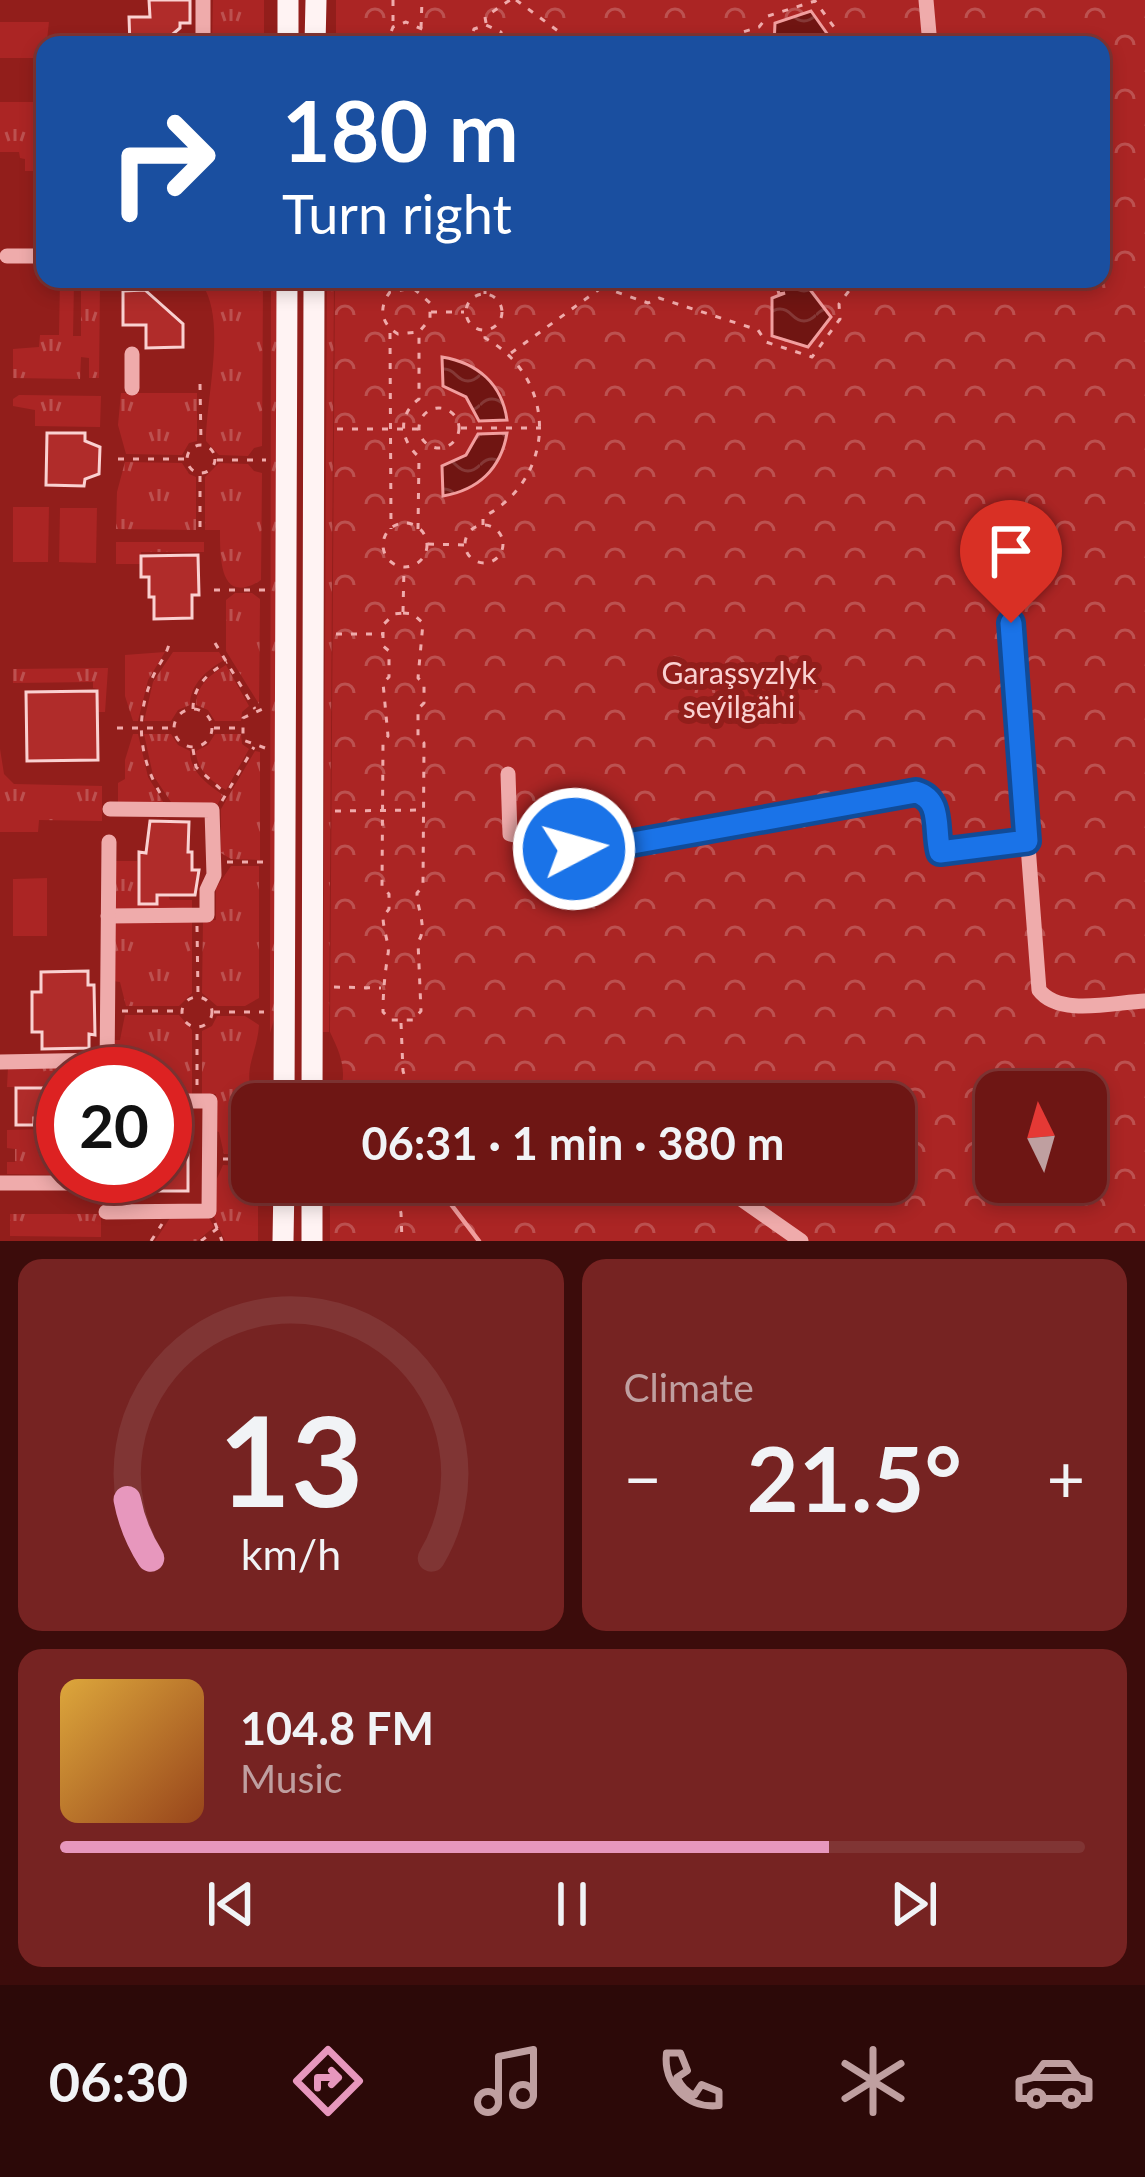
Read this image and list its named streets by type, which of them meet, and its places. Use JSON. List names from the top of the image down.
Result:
{
  "parks": ["Garaşsyzlyk seýilgähi"],
  "north": "top",
  "page": {
    "turn": ["180 m", "Turn right"],
    "limit": "20",
    "trip": "06:31 · 1 min · 380 m",
    "tile": "Climate",
    "heat": ["−", "21.5°", "+"],
    "song": ["104.8 FM", "Music"],
    "tabs": "06:30",
    "gauge": ["13", "km/h"]
  }
}
